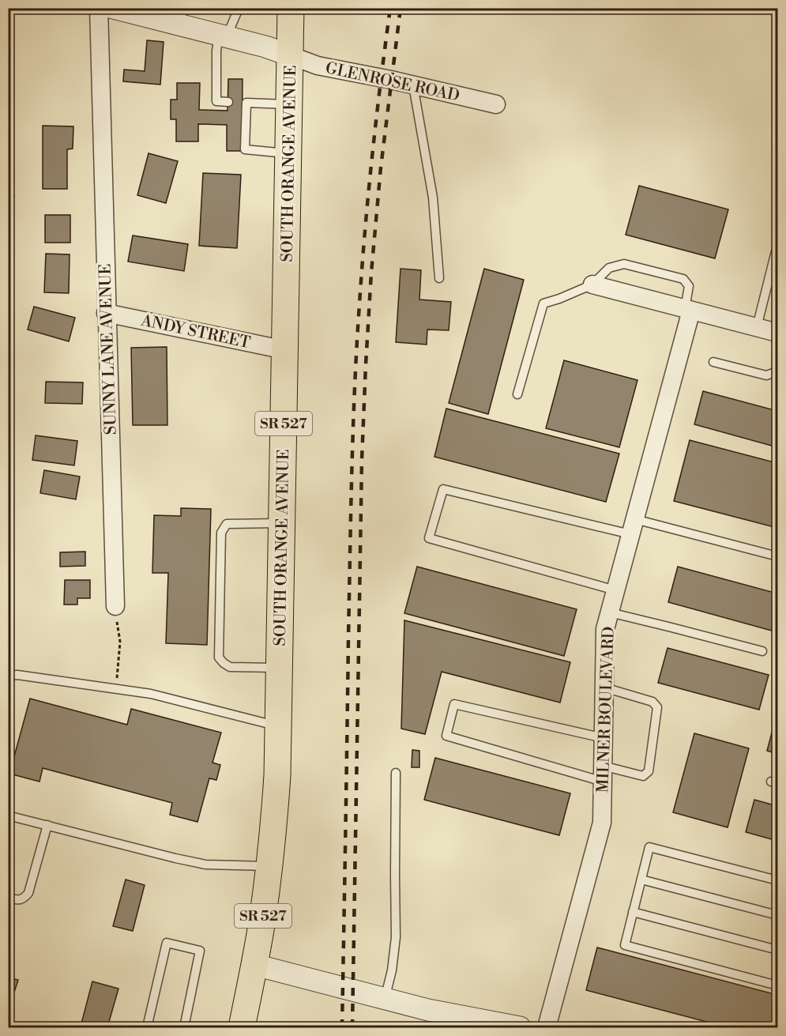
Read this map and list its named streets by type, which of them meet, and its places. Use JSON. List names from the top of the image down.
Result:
{
  "streets": {
    "main road": ["SOUTH ORANGE AVENUE", "SR 527"],
    "street": [
      "GLENROSE ROAD",
      "ANDY STREET",
      "SUNNY LANE AVENUE",
      "MILNER BOULEVARD"
    ]
  },
  "crossings": [
    ["GLENROSE ROAD", "SOUTH ORANGE AVENUE"],
    ["SOUTH ORANGE AVENUE", "ANDY STREET"],
    ["ANDY STREET", "SUNNY LANE AVENUE"]
  ]
}
